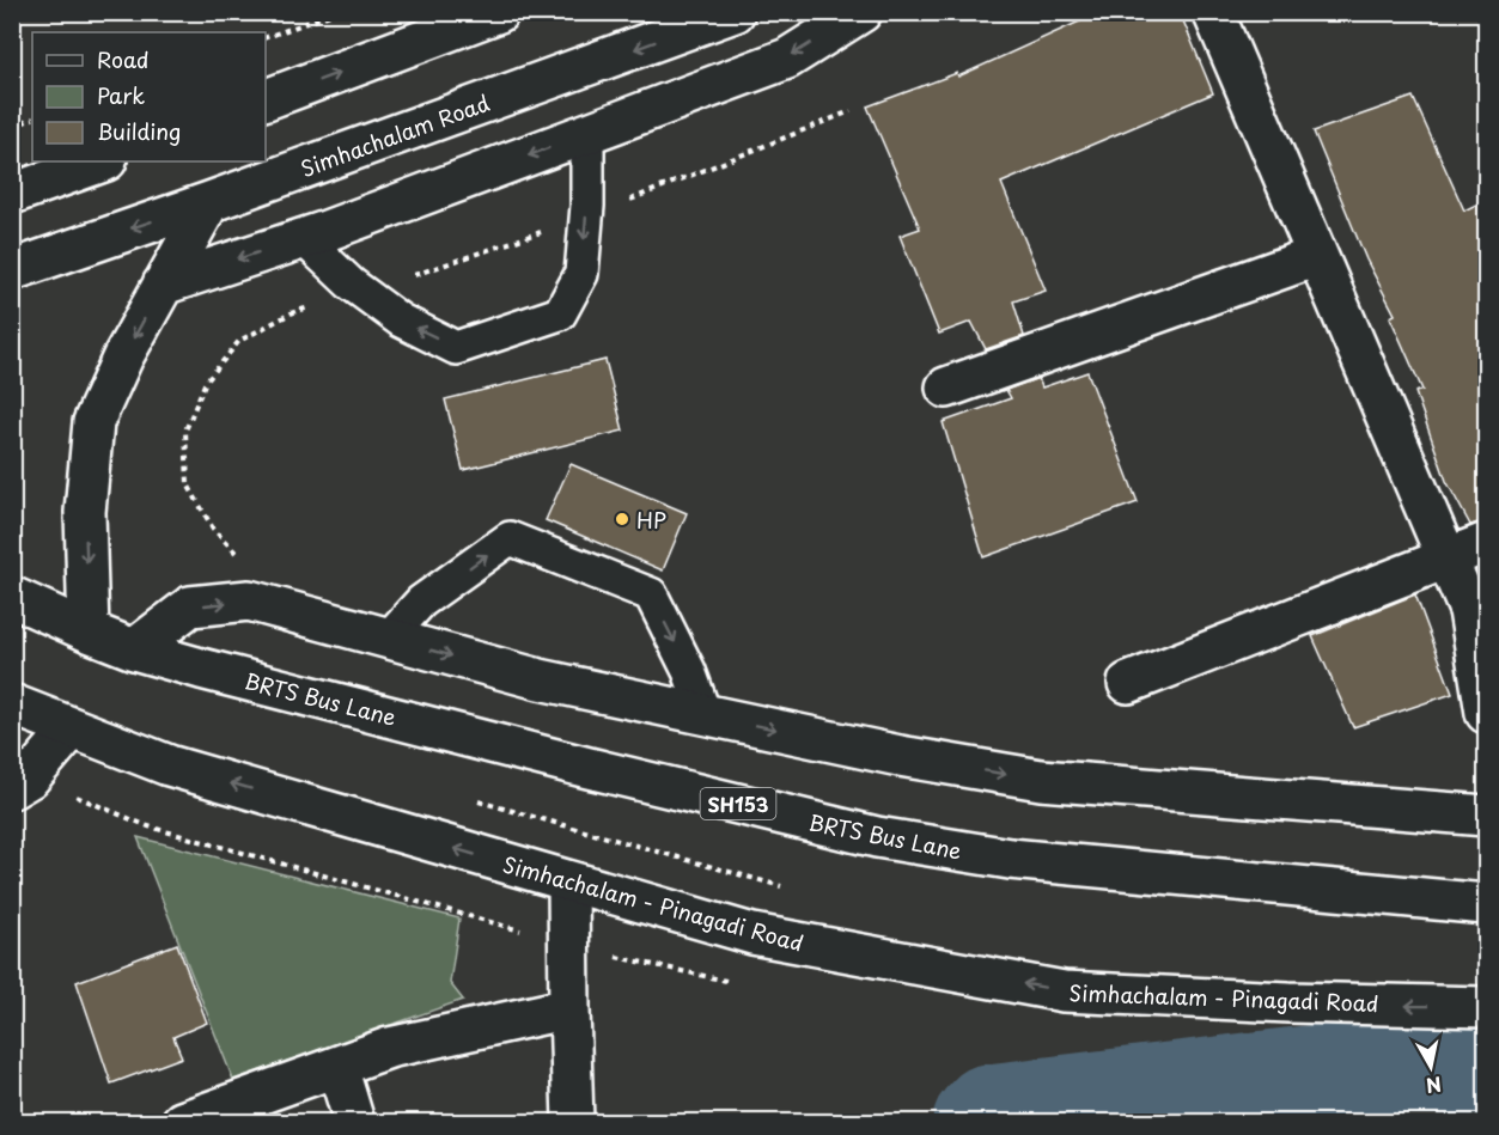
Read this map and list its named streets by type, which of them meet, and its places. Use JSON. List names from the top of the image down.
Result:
{
  "streets": {
    "main road": [
      "Simhachalam Road",
      "BRTS Bus Lane",
      "SH153",
      "Simhachalam - Pinagadi Road"
    ]
  },
  "places": ["HP"],
  "legend": ["Road", "Park", "Building"],
  "north": "bottom"
}
